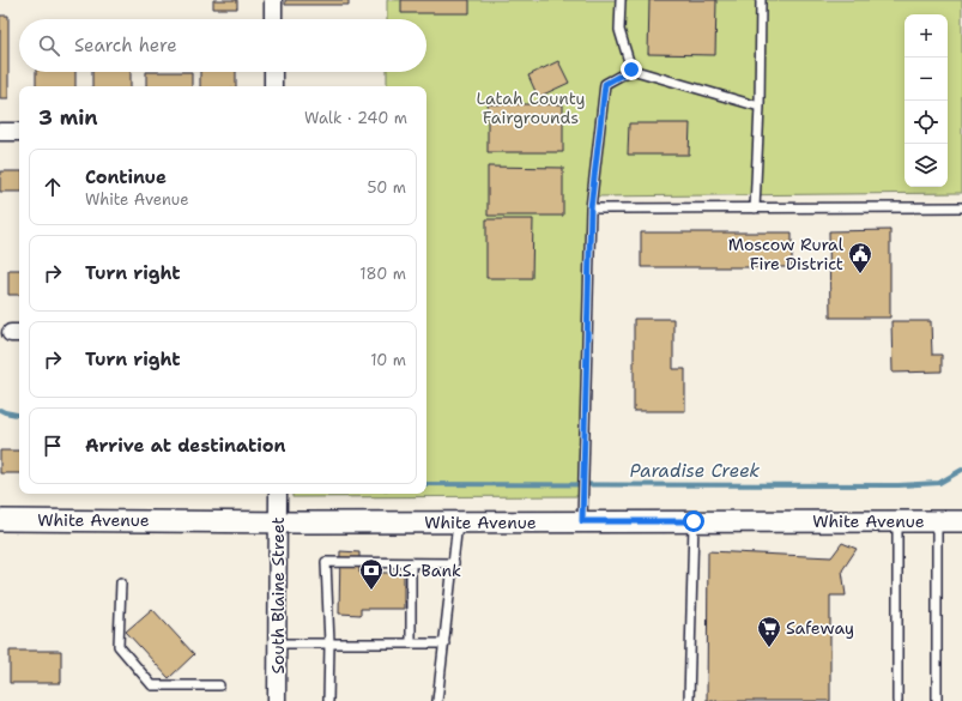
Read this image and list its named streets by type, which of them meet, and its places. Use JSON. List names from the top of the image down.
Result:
{
  "streets": {
    "street": ["White Avenue", "South Blaine Street"]
  },
  "crossings": [
    ["White Avenue", "South Blaine Street"]
  ],
  "water": ["Paradise Creek"],
  "parks": ["Latah County Fairgrounds"],
  "places": {
    "public building": ["Moscow Rural Fire District"],
    "bank": ["U.S. Bank"],
    "supermarket": ["Safeway"]
  },
  "page": {
    "map_buttons": ["+", "−"],
    "search": "Search here",
    "heading": ["3 min", "Walk · 240 m"],
    "list": [
      ["Continue", "White Avenue", "50 m"],
      ["Turn right", "180 m"],
      ["Turn right", "10 m"],
      "Arrive at destination"
    ]
  }
}
